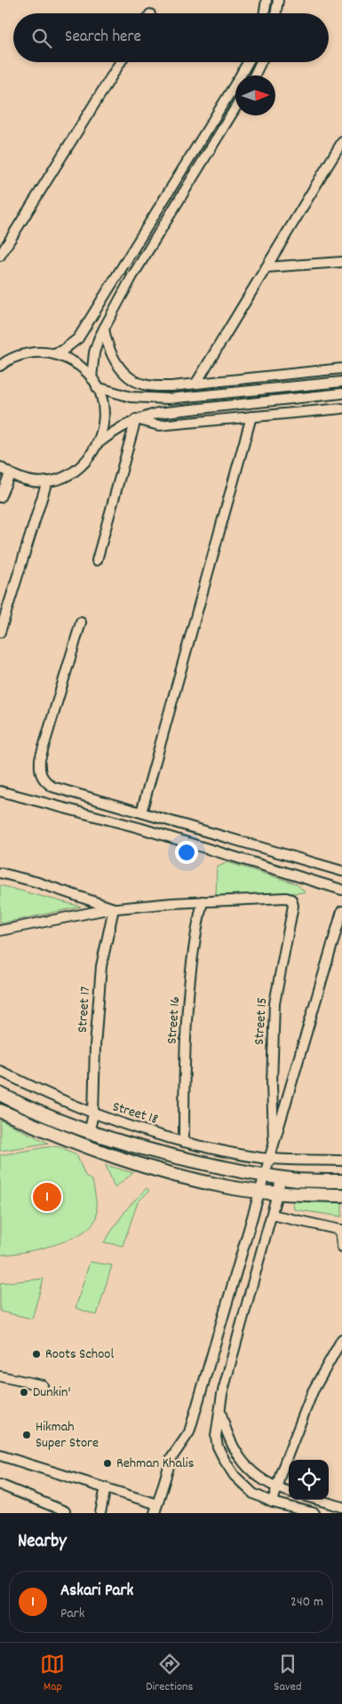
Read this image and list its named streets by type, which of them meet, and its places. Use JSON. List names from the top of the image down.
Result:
{
  "streets": {
    "street": [
      "Street 17",
      "Street 16",
      "Street 15",
      "Street 18"
    ]
  },
  "crossings": [
    ["Street 17", "Street 18"],
    ["Street 16", "Street 15"],
    ["Street 16", "Street 18"]
  ],
  "places": [
    "Roots School",
    "Dunkin'",
    "Hikmah Super Store",
    "Rehman Khalis"
  ],
  "north": "right",
  "page": {
    "search": "Search here",
    "pins": "1",
    "heading": "Nearby",
    "list": [
      {
        "mark": "1",
        "name": "Askari Park",
        "note": "Park",
        "value": "240 m"
      }
    ],
    "nav": ["Map", "Directions", "Saved"]
  }
}
